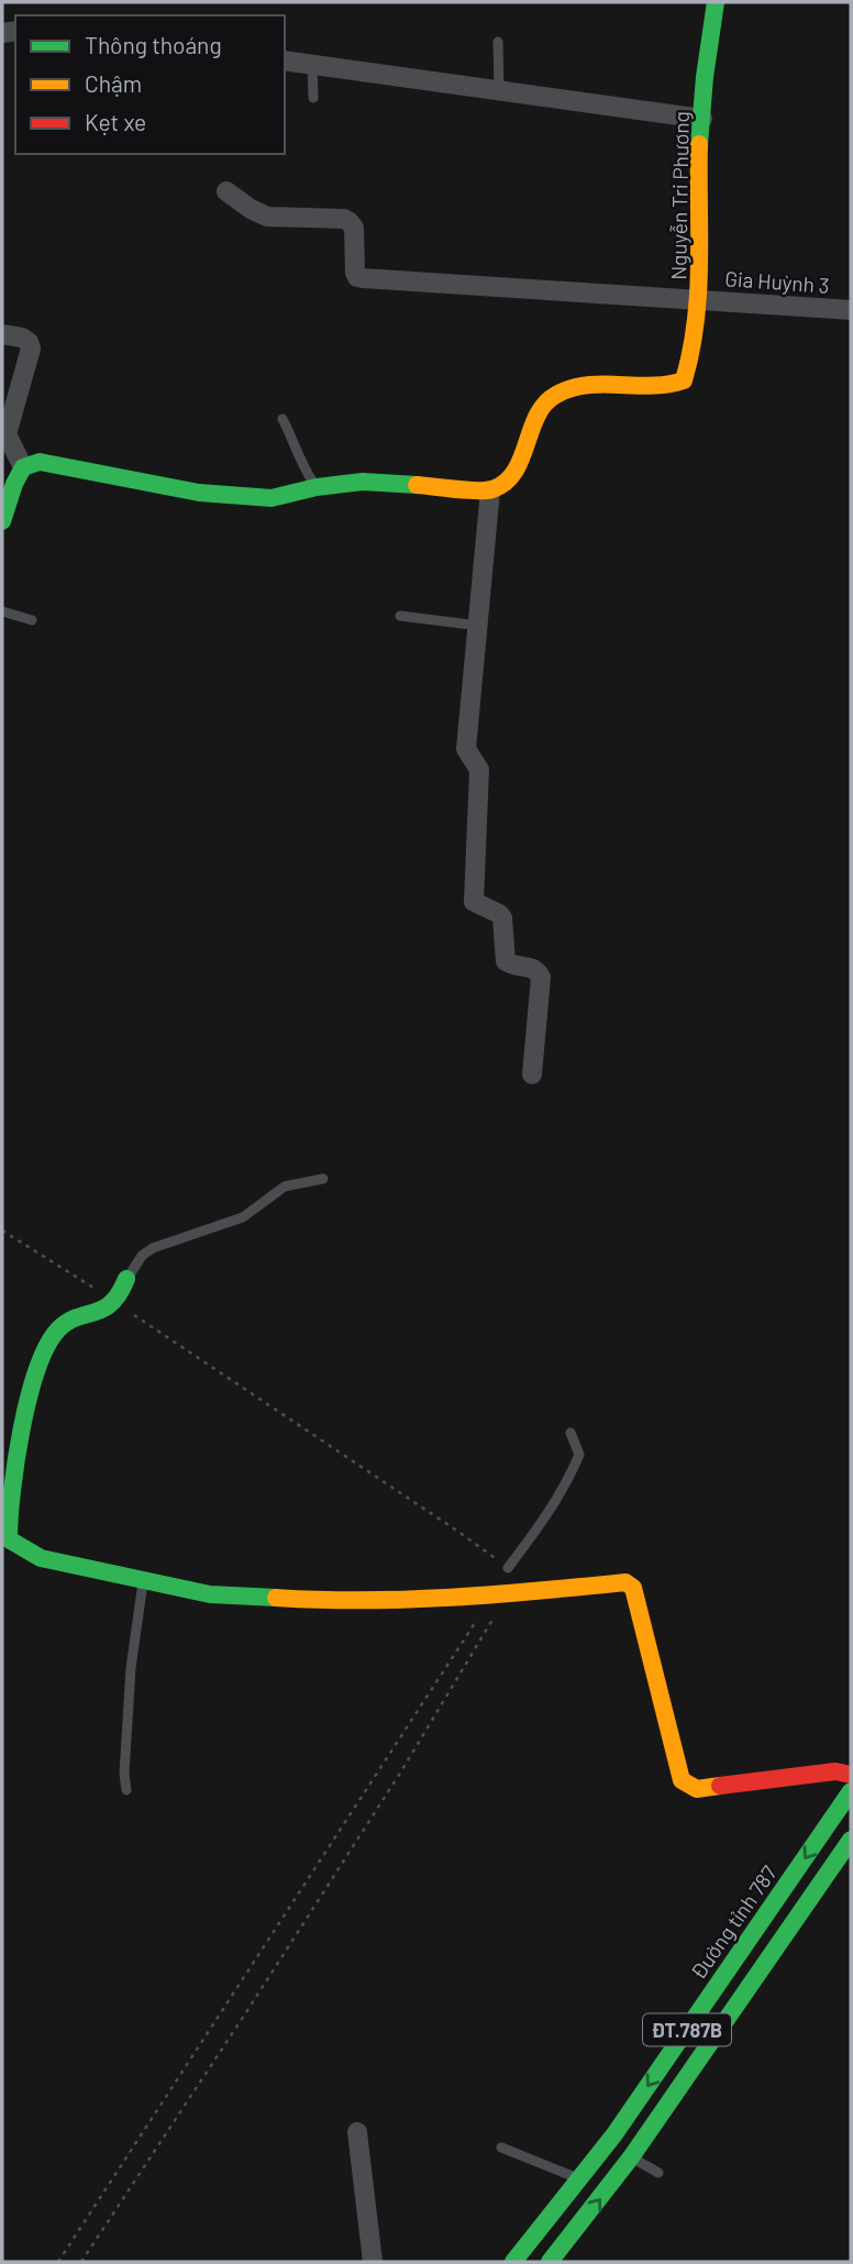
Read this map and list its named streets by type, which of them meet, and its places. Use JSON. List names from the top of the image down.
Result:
{
  "streets": {
    "street": [
      "Nguyễn Tri Phương",
      "Gia Huỳnh 3",
      "Đường tỉnh 787",
      "ĐT.787B"
    ]
  },
  "crossings": [
    ["Nguyễn Tri Phương", "Gia Huỳnh 3"]
  ],
  "legend": ["Thông thoáng", "Chậm", "Kẹt xe"]
}
